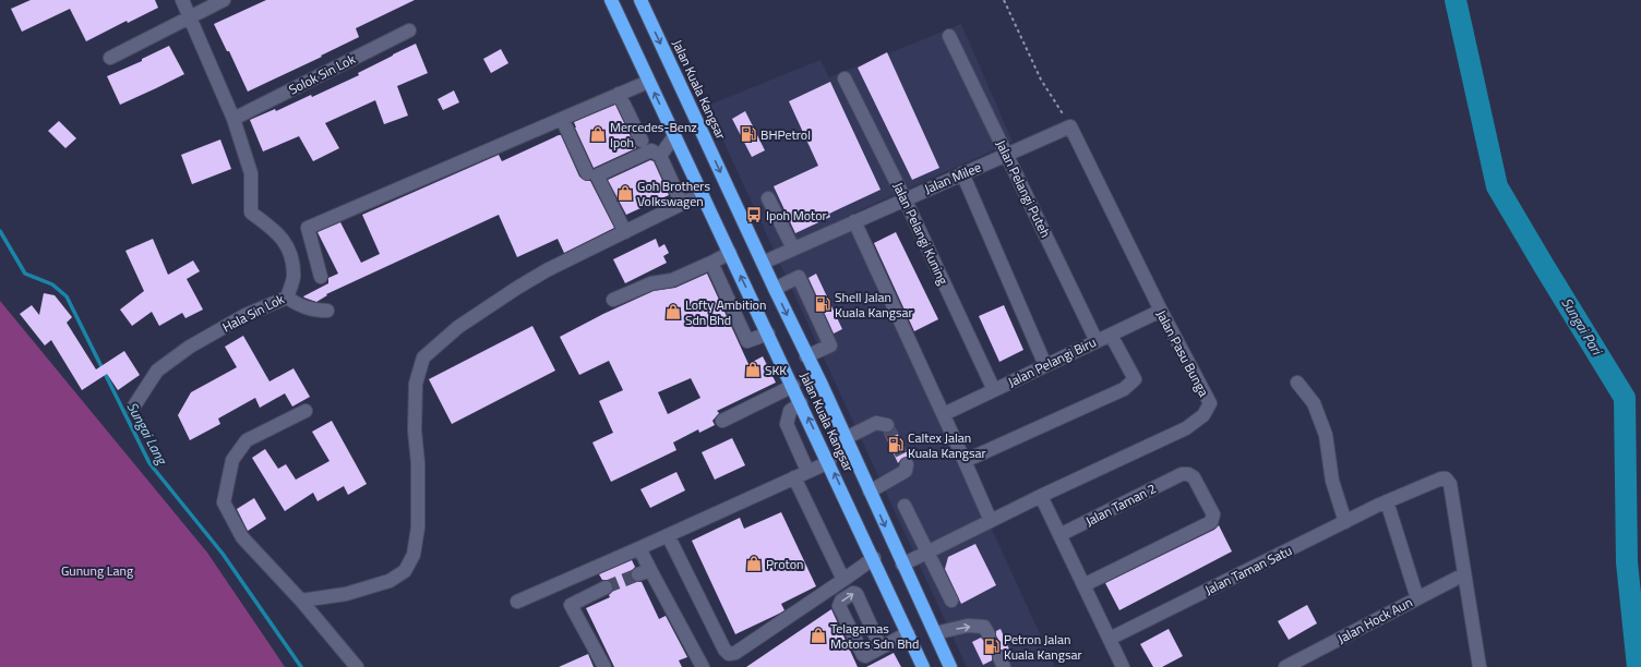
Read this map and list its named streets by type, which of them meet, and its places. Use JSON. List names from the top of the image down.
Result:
{
  "streets": {
    "highway": ["Jalan Kuala Kangsar"],
    "street": [
      "Solok Sin Lok",
      "Jalan Milee",
      "Jalan Pelangi Puteh",
      "Jalan Pelangi Kuning",
      "Hala Sin Lok",
      "Jalan Pasu Bunga",
      "Jalan Pelangi Biru",
      "Jalan Taman 2",
      "Jalan Taman Satu",
      "Jalan Hock Aun"
    ]
  },
  "crossings": [
    ["Solok Sin Lok", "Hala Sin Lok"],
    ["Jalan Kuala Kangsar", "Jalan Milee"],
    ["Jalan Kuala Kangsar", "Jalan Pasu Bunga"],
    ["Jalan Milee", "Jalan Pelangi Puteh"],
    ["Jalan Milee", "Jalan Pelangi Kuning"],
    ["Jalan Milee", "Jalan Pasu Bunga"],
    ["Jalan Pelangi Puteh", "Jalan Pelangi Biru"],
    ["Jalan Pelangi Kuning", "Jalan Pelangi Biru"],
    ["Jalan Pasu Bunga", "Jalan Pelangi Biru"],
    ["Jalan Taman Satu", "Jalan Hock Aun"]
  ],
  "water": ["Sungai Pari", "Sungai Lang"],
  "parks": ["Gunung Lang"],
  "places": {
    "shop": [
      "Mercedes-Benz Ipoh",
      "Goh Brothers Volkswagen",
      "Lofty Ambition Sdn Bhd",
      "SKK",
      "Proton",
      "Telagamas Motors Sdn Bhd"
    ],
    "fuel station": [
      "BHPetrol",
      "Shell Jalan Kuala Kangsar",
      "Caltex Jalan Kuala Kangsar",
      "Petron Jalan Kuala Kangsar"
    ],
    "bus stop": ["Ipoh Motor"]
  }
}
